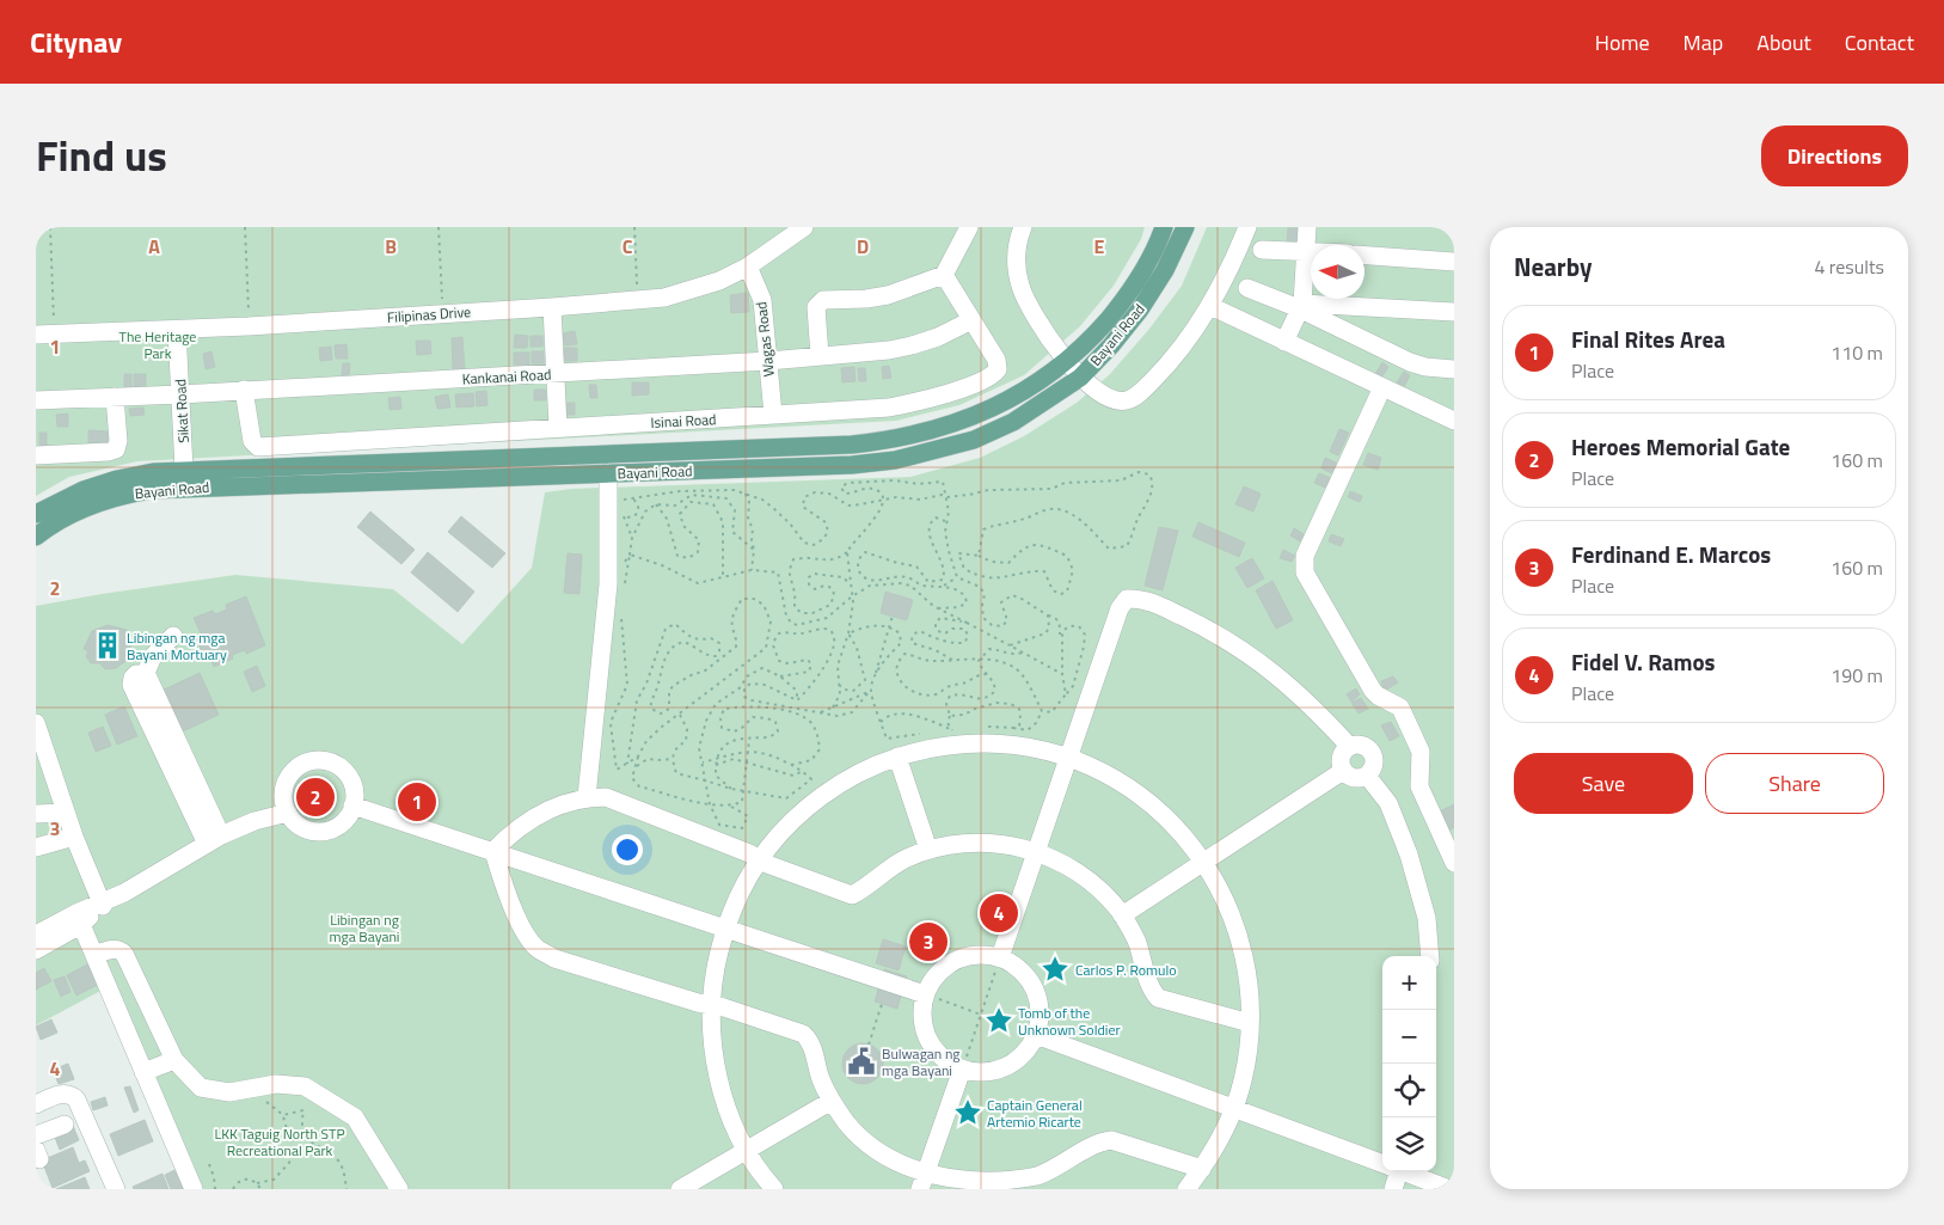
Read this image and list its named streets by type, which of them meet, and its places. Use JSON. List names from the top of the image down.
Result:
{
  "streets": {
    "main road": ["Bayani Road"],
    "street": [
      "Filipinas Drive",
      "Wagas Road",
      "Kankanai Road",
      "Sikat Road",
      "Isinai Road"
    ]
  },
  "crossings": [
    ["Filipinas Drive", "Wagas Road"],
    ["Filipinas Drive", "Sikat Road"],
    ["Bayani Road", "Sikat Road"],
    ["Wagas Road", "Kankanai Road"],
    ["Wagas Road", "Isinai Road"],
    ["Kankanai Road", "Sikat Road"],
    ["Kankanai Road", "Isinai Road"]
  ],
  "parks": ["The Heritage Park", "Libingan ng mga Bayani", "LKK Taguig North STP Recreational Park"],
  "places": {
    "building": ["Libingan ng mga Bayani Mortuary"],
    "place": ["Carlos P. Romulo", "Tomb of the Unknown Soldier", "Captain General Artemio Ricarte"],
    "public building": ["Bulwagan ng mga Bayani"]
  },
  "north": "left",
  "page": {
    "header": "Citynav",
    "nav": [
      "Home",
      "Map",
      "About",
      "Contact"
    ],
    "title": "Find us",
    "buttons": [
      "Directions",
      ["Save", "Share"]
    ],
    "heading": ["Nearby", "4 results"],
    "list": [
      {
        "mark": "1",
        "name": "Final Rites Area",
        "note": "Place",
        "value": "110 m"
      },
      {
        "mark": "2",
        "name": "Heroes Memorial Gate",
        "note": "Place",
        "value": "160 m"
      },
      {
        "mark": "3",
        "name": "Ferdinand E. Marcos",
        "note": "Place",
        "value": "160 m"
      },
      {
        "mark": "4",
        "name": "Fidel V. Ramos",
        "note": "Place",
        "value": "190 m"
      }
    ],
    "pins": [
      "2",
      "1",
      "4",
      "3"
    ],
    "map_buttons": ["+", "−"]
  },
  "grid": {
    "columns": [
      "A",
      "B",
      "C",
      "D",
      "E"
    ],
    "rows": [
      "1",
      "2",
      "3",
      "4"
    ]
  }
}
